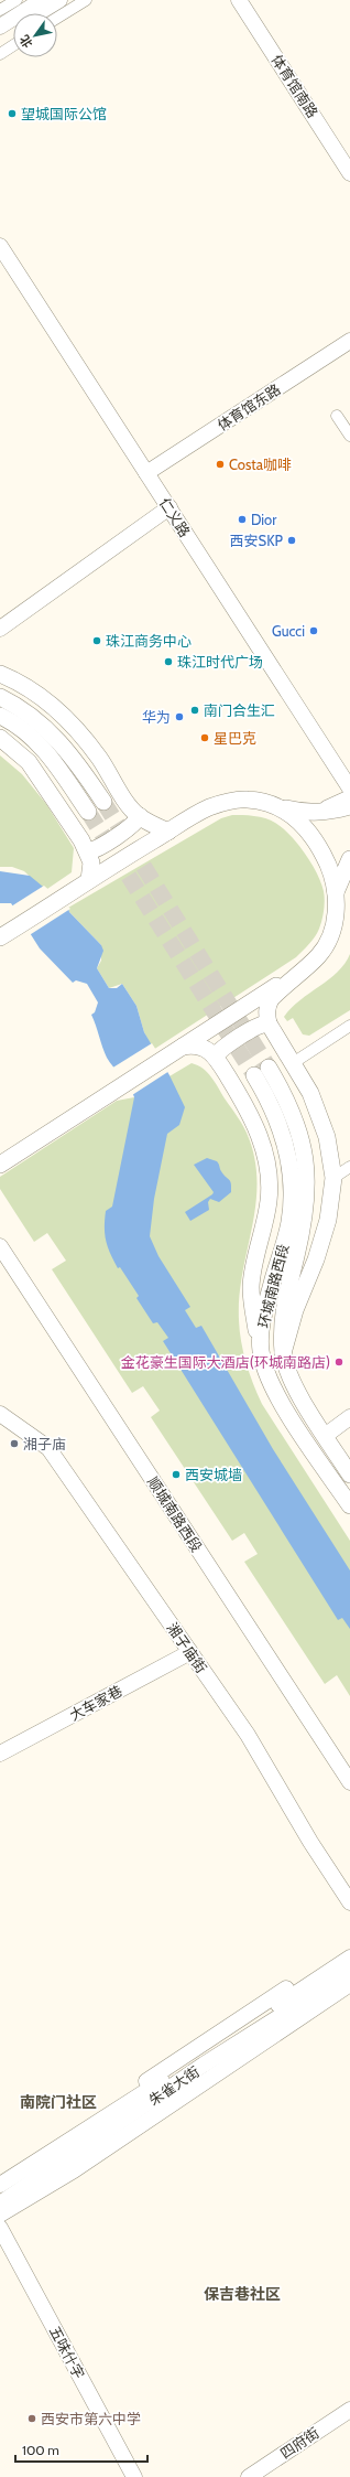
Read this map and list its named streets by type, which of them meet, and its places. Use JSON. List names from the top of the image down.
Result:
{
  "streets": {
    "main road": ["环城南路西段"],
    "street": [
      "体育馆南路",
      "体育馆东路",
      "仁义路",
      "顺城南路西段",
      "湘子庙街",
      "大车家巷",
      "朱雀大街",
      "五味什字",
      "四府街"
    ]
  },
  "crossings": [
    ["体育馆东路", "仁义路"],
    ["湘子庙街", "大车家巷"]
  ],
  "districts": ["南院门社区", "保吉巷社区"],
  "places": [
    "望城国际公馆",
    "Costa咖啡",
    "Dior",
    "西安SKP",
    "Gucci",
    "珠江商务中心",
    "珠江时代广场",
    "南门合生汇",
    "华为",
    "星巴克",
    "金花豪生国际大酒店(环城南路店)",
    "湘子庙",
    "西安城墙",
    "西安市第六中学"
  ],
  "scale_bar": "100 m",
  "north": "bottom left"
}
